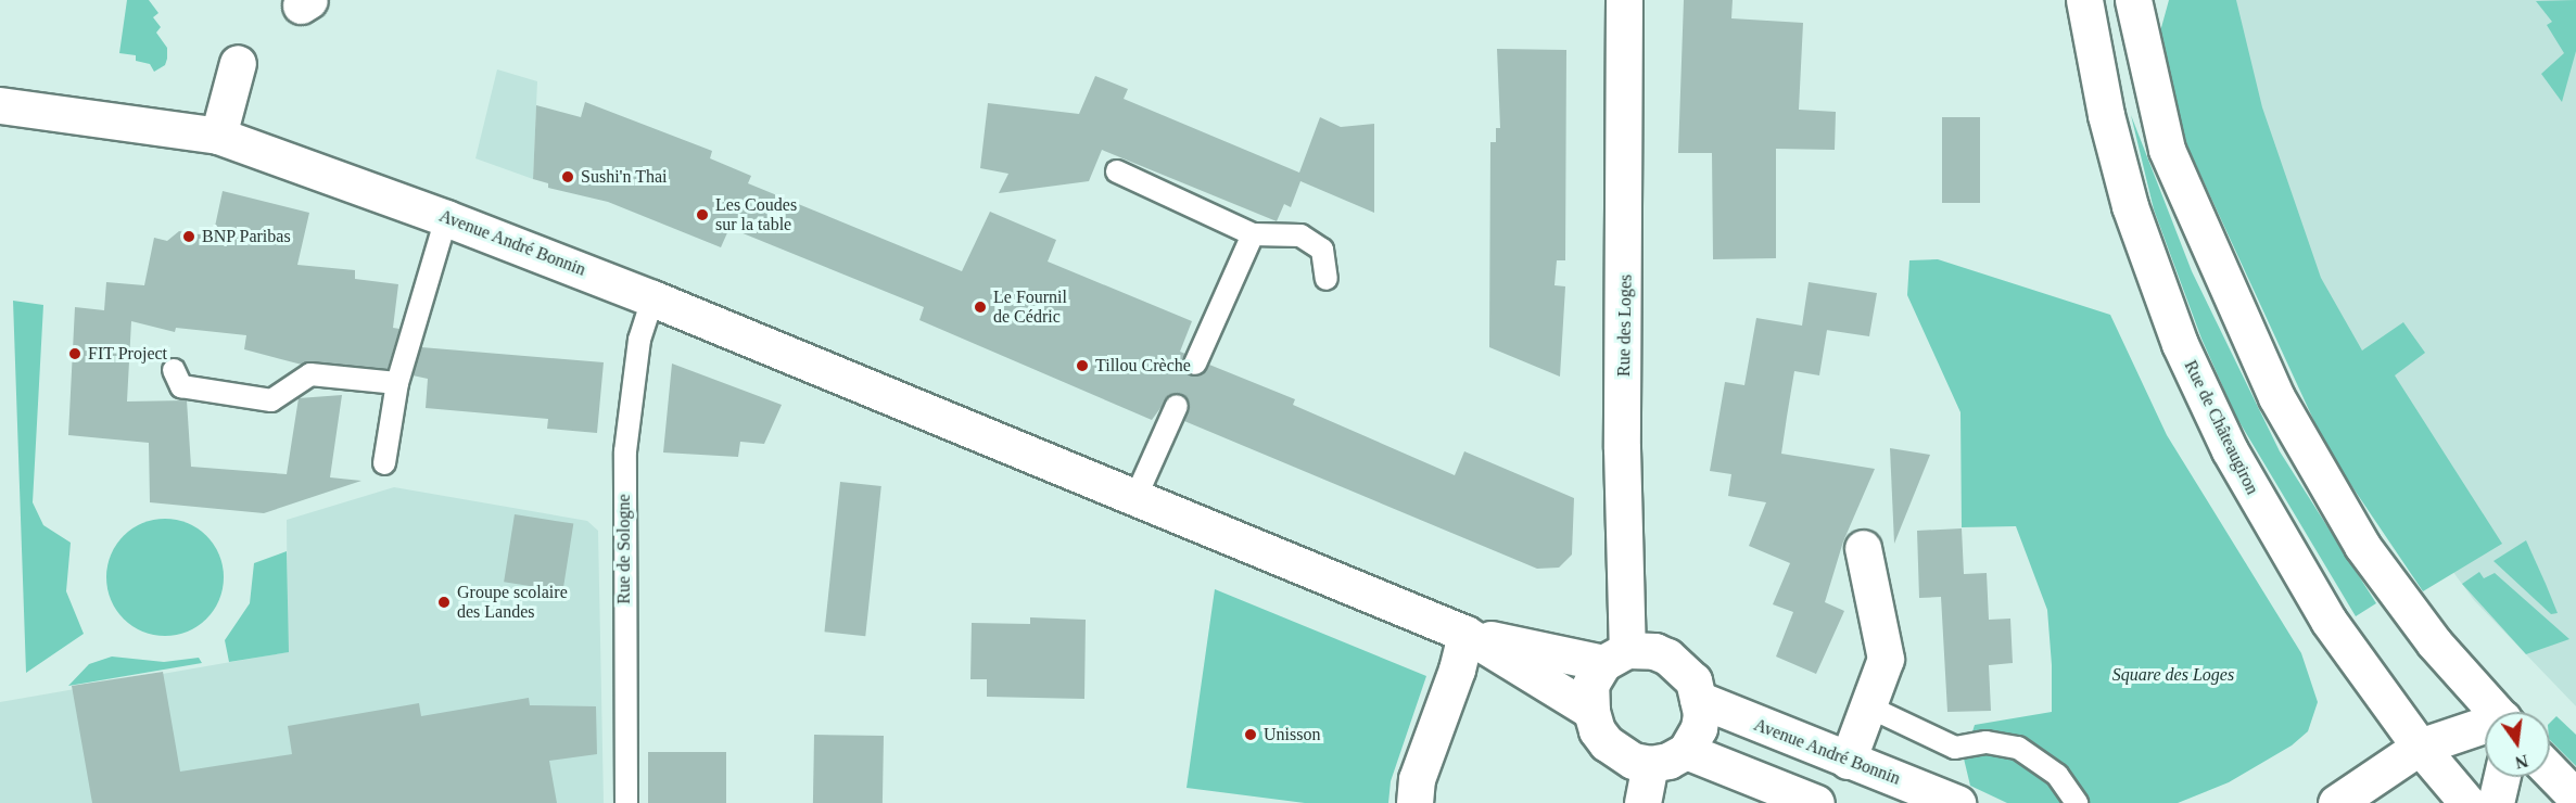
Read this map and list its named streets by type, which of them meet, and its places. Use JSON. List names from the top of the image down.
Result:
{
  "streets": {
    "main road": ["Avenue André Bonnin", "Rue des Loges", "Rue de Châteaugiron"],
    "lane": ["Rue de Sologne"]
  },
  "crossings": [
    ["Avenue André Bonnin", "Rue des Loges"],
    ["Avenue André Bonnin", "Rue de Sologne"]
  ],
  "parks": ["Square des Loges"],
  "places": [
    "Sushi'n Thai",
    "Les Coudes sur la table",
    "BNP Paribas",
    "Le Fournil de Cédric",
    "FIT Project",
    "Tillou Crèche",
    "Groupe scolaire des Landes",
    "Unisson"
  ],
  "north": "bottom"
}
